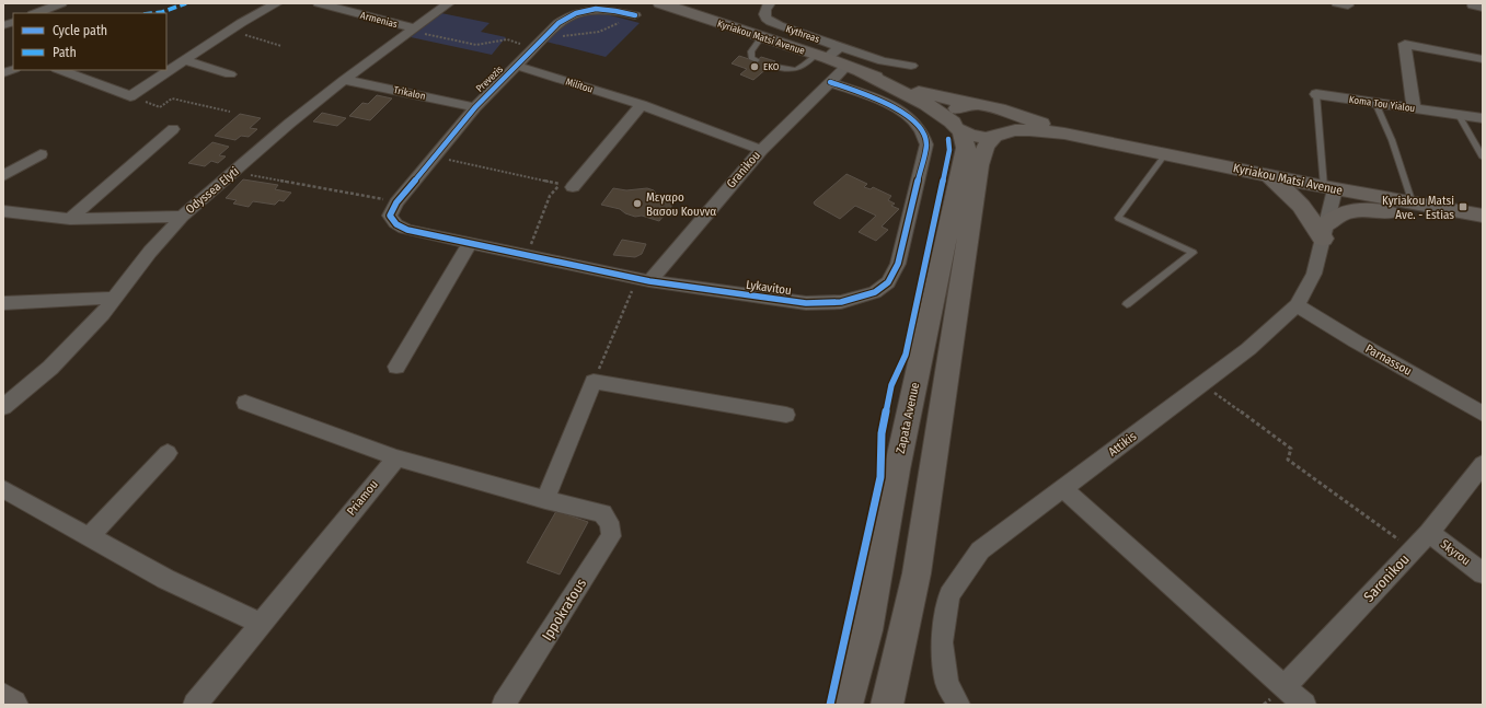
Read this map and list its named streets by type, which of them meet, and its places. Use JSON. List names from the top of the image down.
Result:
{
  "streets": {
    "main road": ["Kyriakou Matsi Avenue", "Zapata Avenue"],
    "street": [
      "Armenias",
      "Kythreas",
      "Prevezis",
      "Militou",
      "Trikalon",
      "Koma Tou Yialou",
      "Granikou",
      "Odyssea Elyti",
      "Lykavitou",
      "Parnassou",
      "Attikis",
      "Priamou",
      "Skyrou",
      "Saronikou",
      "Ippokratous"
    ]
  },
  "crossings": [
    ["Armenias", "Odyssea Elyti"],
    ["Kythreas", "Kyriakou Matsi Avenue"],
    ["Kyriakou Matsi Avenue", "Granikou"],
    ["Kyriakou Matsi Avenue", "Zapata Avenue"],
    ["Kyriakou Matsi Avenue", "Attikis"],
    ["Prevezis", "Militou"],
    ["Prevezis", "Trikalon"],
    ["Prevezis", "Lykavitou"],
    ["Militou", "Granikou"],
    ["Trikalon", "Odyssea Elyti"],
    ["Granikou", "Lykavitou"],
    ["Parnassou", "Attikis"],
    ["Skyrou", "Saronikou"]
  ],
  "places": {
    "other": ["EKO", "Μεγαρο Βασου Κουννα"],
    "transit": ["Kyriakou Matsi Ave. - Estias"]
  },
  "legend": ["Cycle path", "Path"]
}
